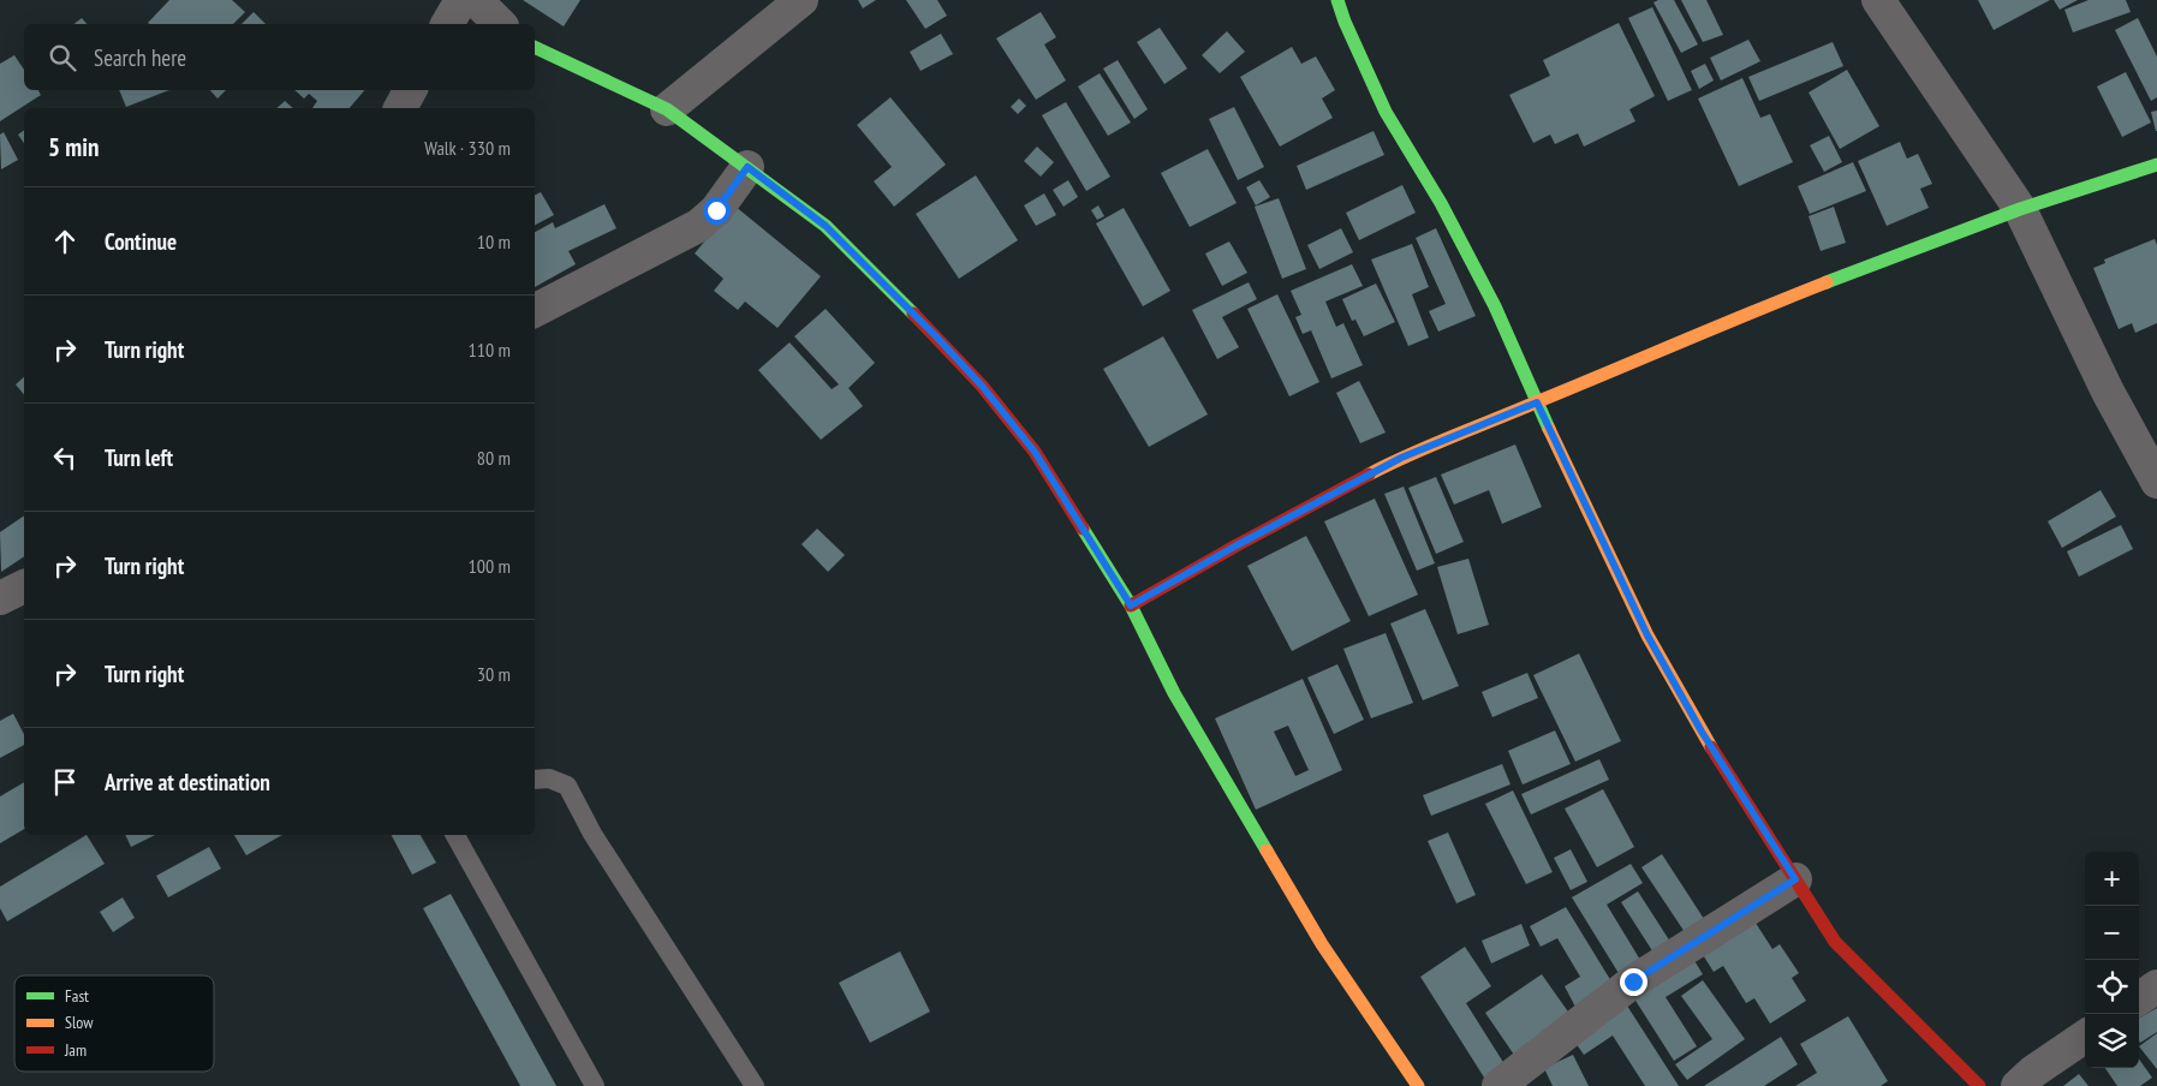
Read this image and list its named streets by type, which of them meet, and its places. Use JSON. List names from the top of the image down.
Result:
{
  "legend": ["Fast", "Slow", "Jam"],
  "page": {
    "search": "Search here",
    "heading": ["5 min", "Walk · 330 m"],
    "list": [
      ["Continue", "10 m"],
      ["Turn right", "110 m"],
      ["Turn left", "80 m"],
      ["Turn right", "100 m"],
      ["Turn right", "30 m"],
      "Arrive at destination"
    ],
    "map_buttons": ["+", "−"]
  }
}
